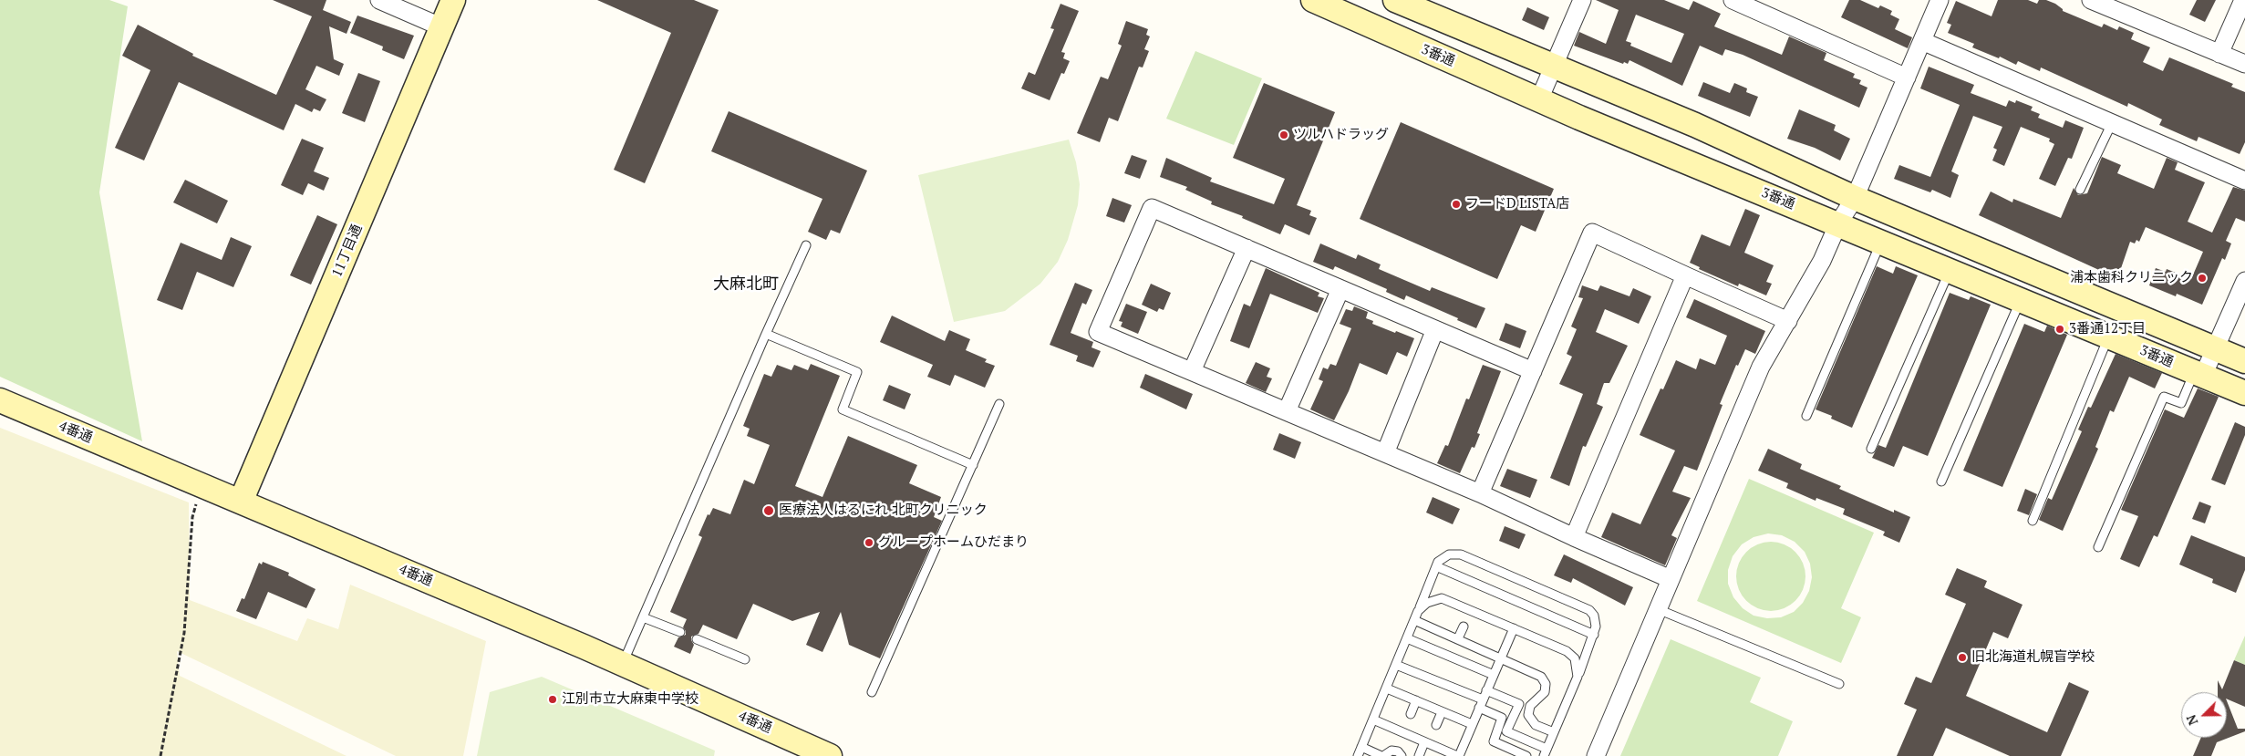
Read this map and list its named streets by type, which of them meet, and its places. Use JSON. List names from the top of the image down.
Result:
{
  "streets": {
    "street": ["3番通", "11丁目通", "4番通"]
  },
  "crossings": [
    ["11丁目通", "4番通"]
  ],
  "districts": ["大麻北町"],
  "places": [
    "ツルハドラッグ",
    "フードD LISTA店",
    "浦本歯科クリニック",
    "3番通12丁目",
    "医療法人はるにれ 北町クリニック",
    "グループホームひだまり",
    "旧北海道札幌盲学校",
    "江別市立大麻東中学校"
  ],
  "north": "bottom left"
}
